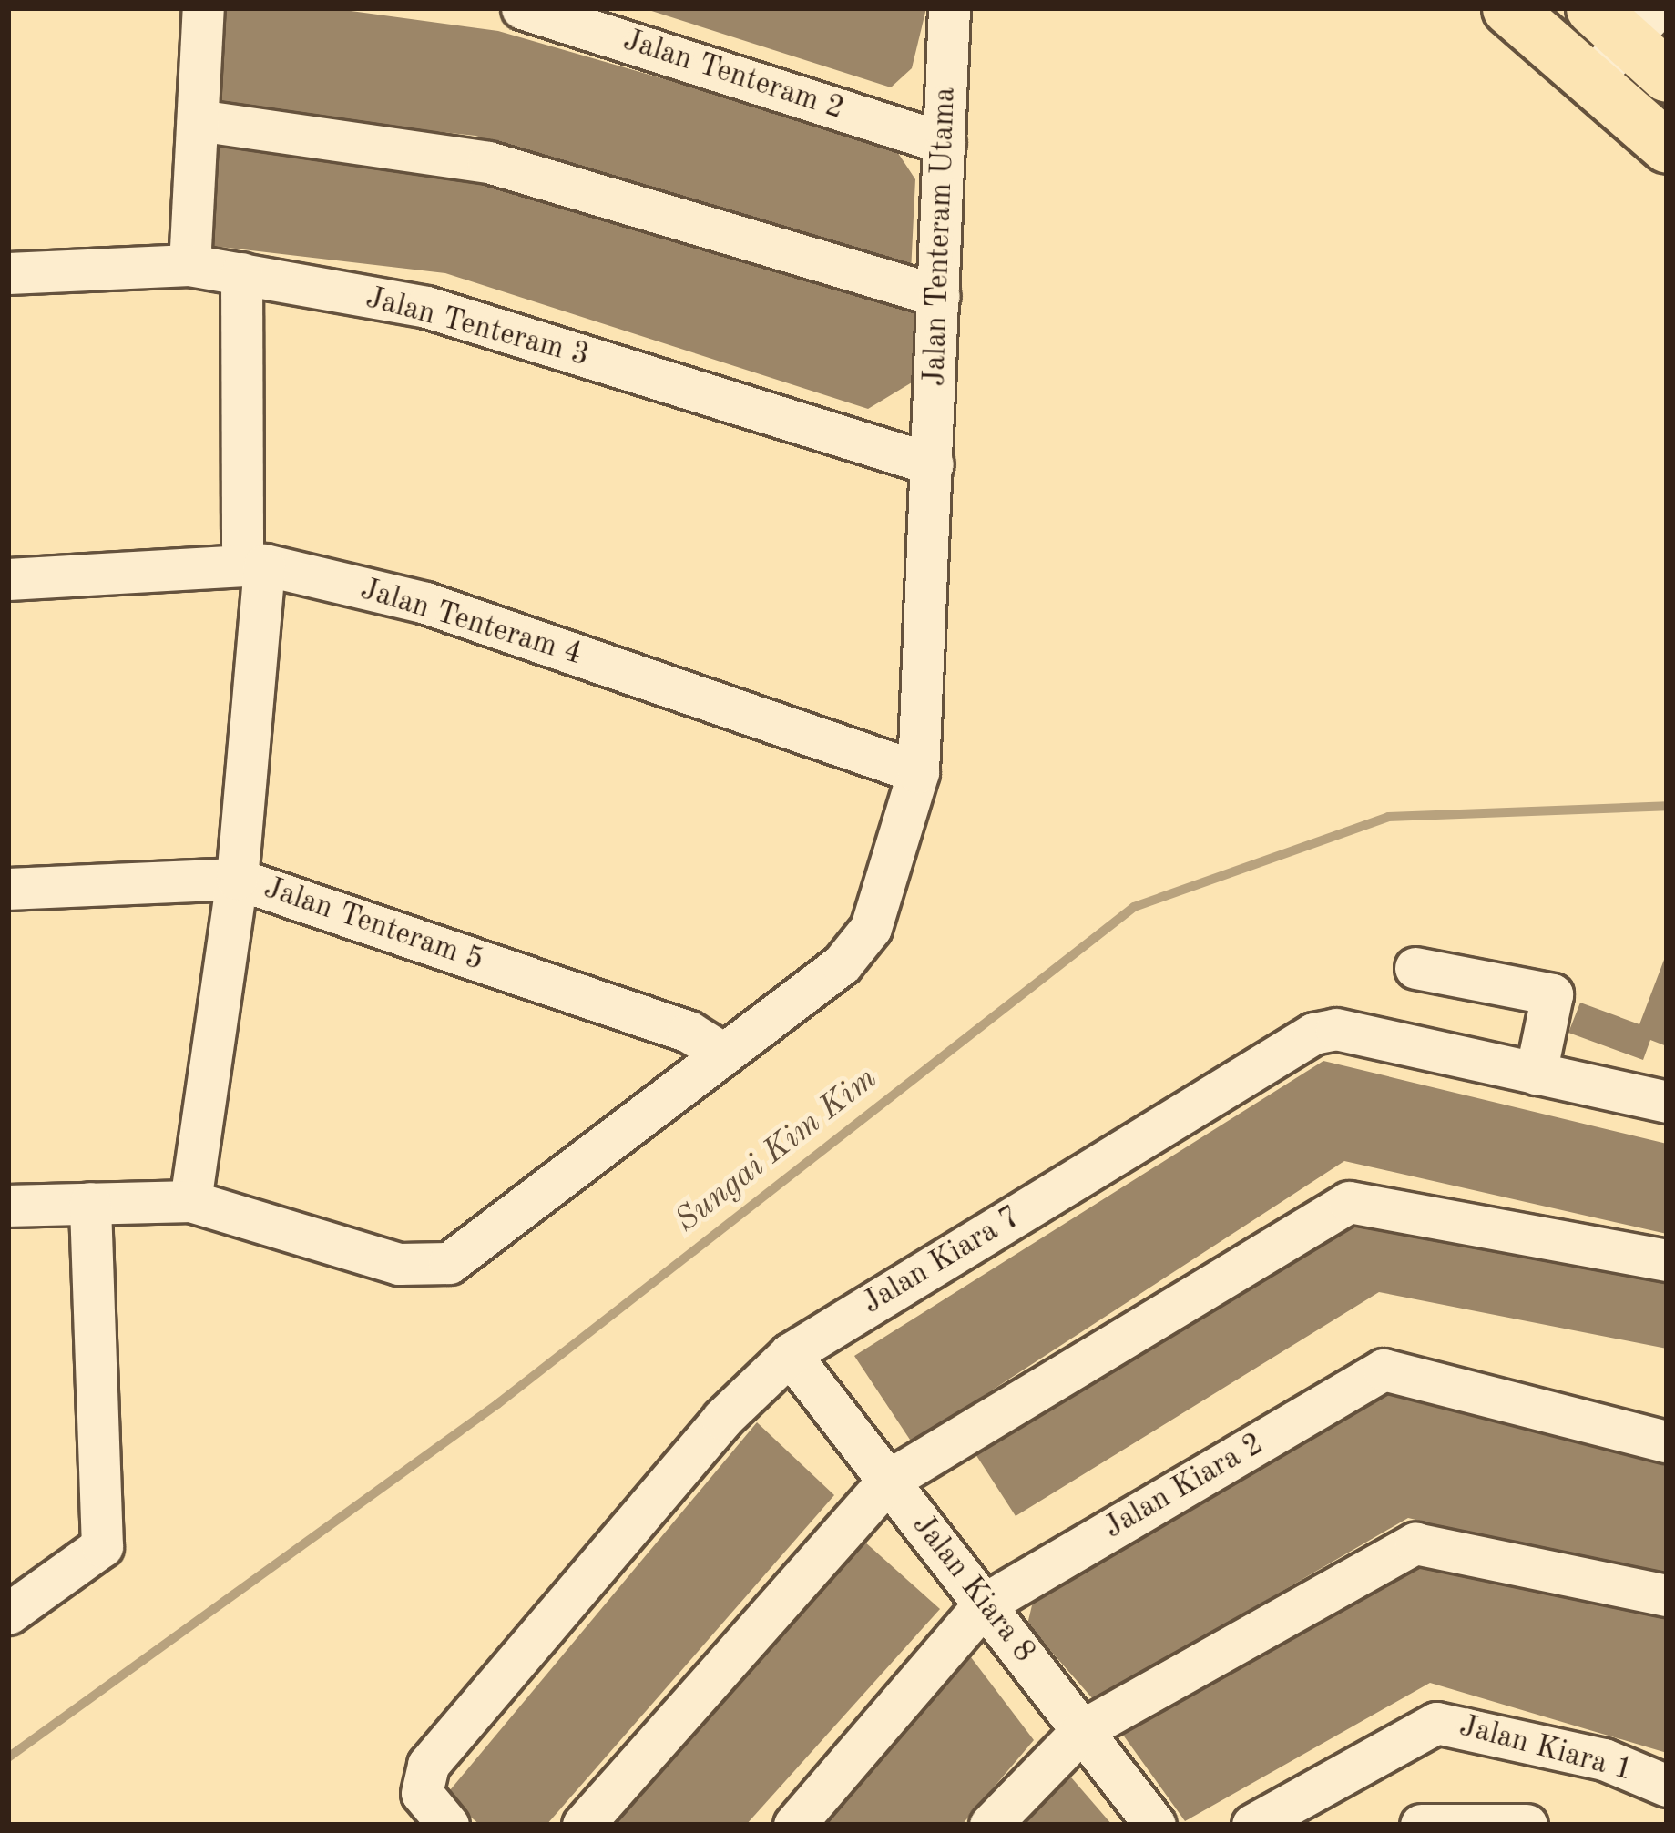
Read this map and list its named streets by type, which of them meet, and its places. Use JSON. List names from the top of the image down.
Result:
{
  "streets": {
    "street": [
      "Jalan Tenteram 2",
      "Jalan Tenteram Utama",
      "Jalan Tenteram 3",
      "Jalan Tenteram 4",
      "Jalan Tenteram 5",
      "Jalan Kiara 7",
      "Jalan Kiara 2",
      "Jalan Kiara 8",
      "Jalan Kiara 1"
    ]
  },
  "crossings": [
    ["Jalan Tenteram 2", "Jalan Tenteram Utama"],
    ["Jalan Tenteram Utama", "Jalan Tenteram 3"],
    ["Jalan Tenteram Utama", "Jalan Tenteram 4"],
    ["Jalan Tenteram Utama", "Jalan Tenteram 5"],
    ["Jalan Kiara 7", "Jalan Kiara 8"],
    ["Jalan Kiara 2", "Jalan Kiara 8"]
  ],
  "water": ["Sungai Kim Kim"]
}
